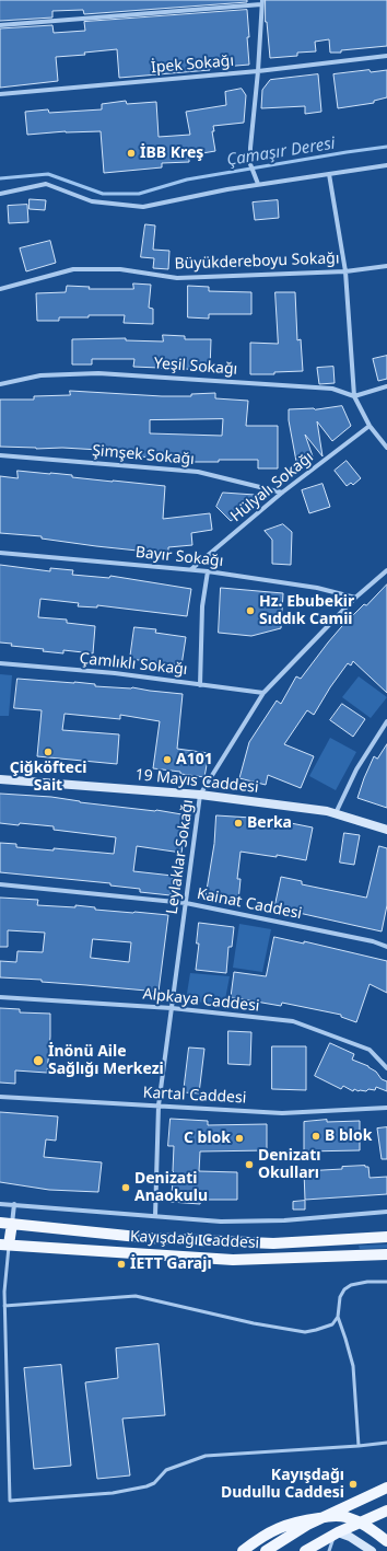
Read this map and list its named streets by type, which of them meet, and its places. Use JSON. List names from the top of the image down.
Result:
{
  "streets": {
    "main road": ["Kayışdağı Caddesi"],
    "street": [
      "İpek Sokağı",
      "Büyükdereboyu Sokağı",
      "Yeşil Sokağı",
      "Şimşek Sokağı",
      "Hülyalı Sokağı",
      "Bayır Sokağı",
      "Çamlıklı Sokağı",
      "19 Mayıs Caddesi",
      "Leylaklar Sokağı",
      "Kainat Caddesi",
      "Alpkaya Caddesi",
      "Kartal Caddesi"
    ]
  },
  "crossings": [
    ["Şimşek Sokağı", "Hülyalı Sokağı"],
    ["Hülyalı Sokağı", "Bayır Sokağı"],
    ["Bayır Sokağı", "Leylaklar Sokağı"],
    ["Çamlıklı Sokağı", "Leylaklar Sokağı"],
    ["19 Mayıs Caddesi", "Leylaklar Sokağı"],
    ["Leylaklar Sokağı", "Kainat Caddesi"],
    ["Leylaklar Sokağı", "Alpkaya Caddesi"],
    ["Leylaklar Sokağı", "Kartal Caddesi"],
    ["Leylaklar Sokağı", "Kayışdağı Caddesi"]
  ],
  "water": ["Çamaşır Deresi"],
  "places": [
    "İBB Kreş",
    "Hz. Ebubekir Sıddık Camii",
    "Çiğköfteci Sait",
    "A101",
    "Berka",
    "İnönü Aile Sağlığı Merkezi",
    "B blok",
    "C blok",
    "Denizatı Okulları",
    "Denizati Anaokulu",
    "İETT Garajı",
    "Kayışdağı Dudullu Caddesi"
  ]
}
